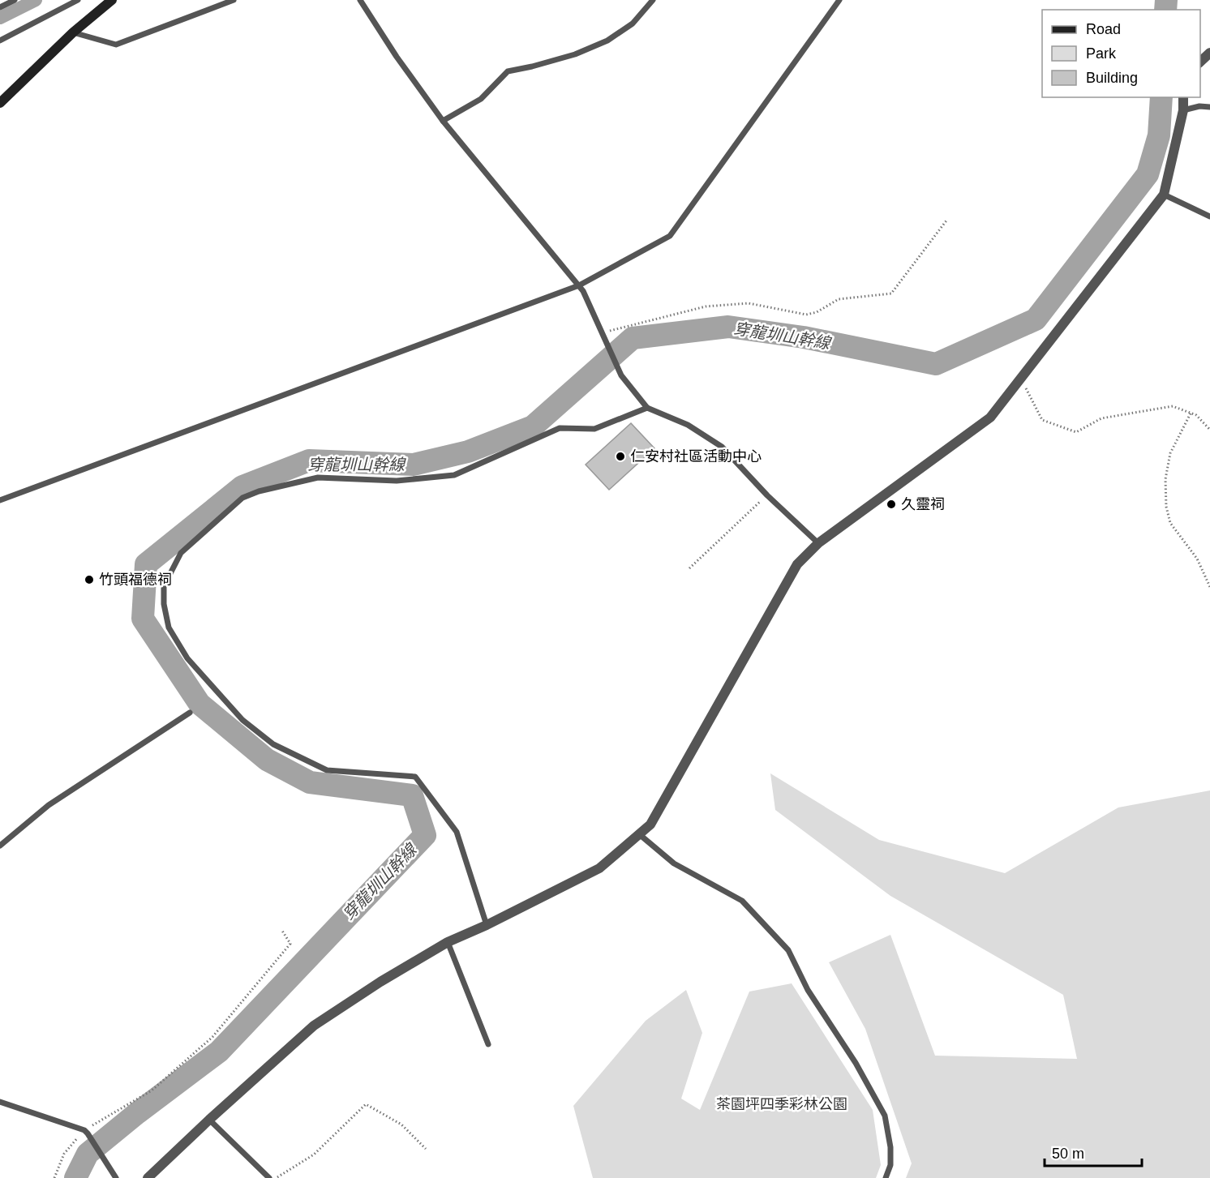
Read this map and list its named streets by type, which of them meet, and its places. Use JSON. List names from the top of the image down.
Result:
{
  "water": ["穿龍圳山幹線"],
  "parks": ["茶園坪四季彩林公園"],
  "places": ["仁安村社區活動中心", "久靈祠", "竹頭福德祠"],
  "legend": ["Road", "Park", "Building"],
  "scale_bar": "50 m"
}
